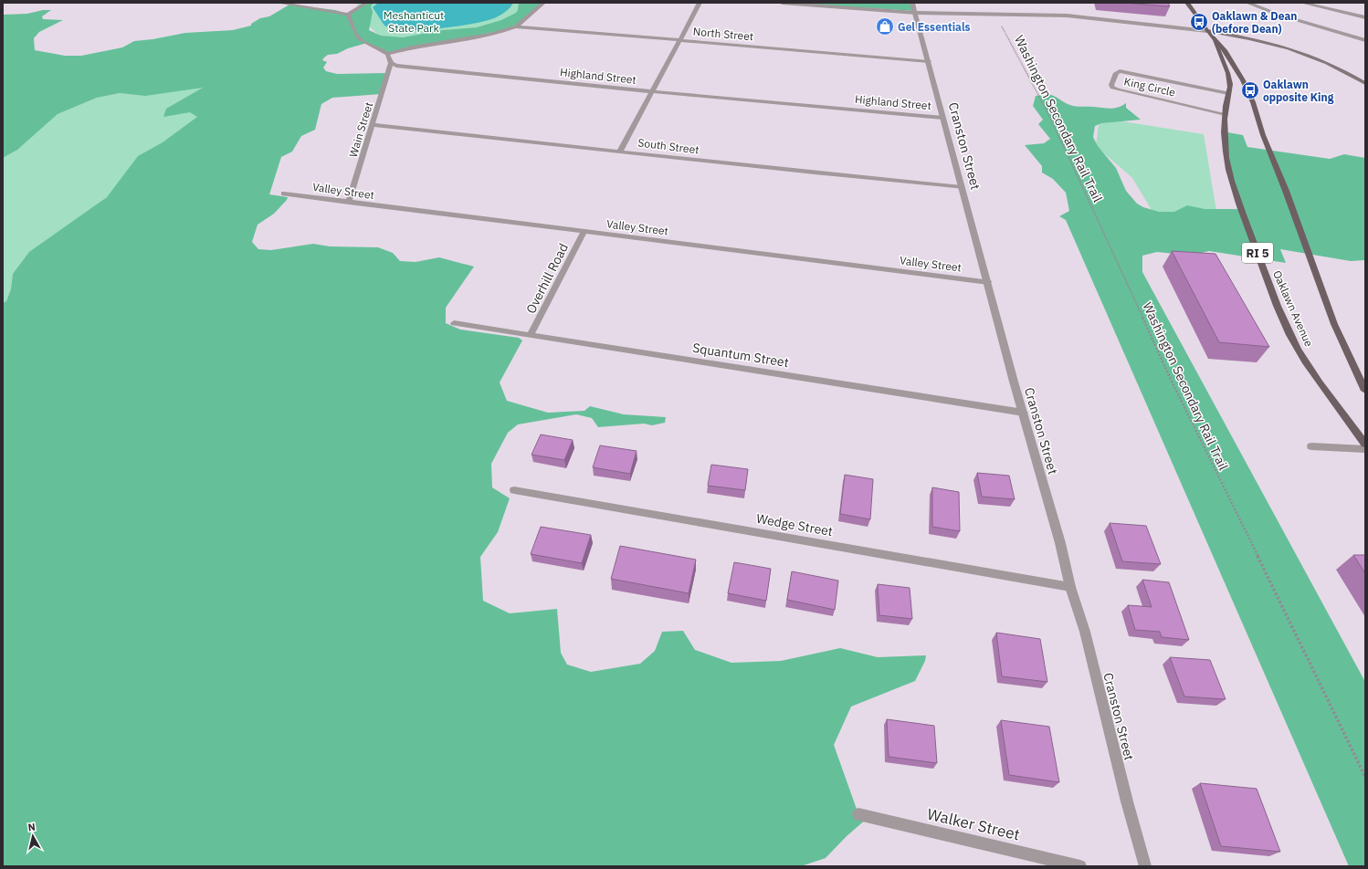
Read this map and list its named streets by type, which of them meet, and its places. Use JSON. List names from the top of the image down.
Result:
{
  "streets": {
    "main road": ["RI 5", "Oaklawn Avenue"],
    "street": [
      "North Street",
      "Highland Street",
      "King Circle",
      "Wain Street",
      "South Street",
      "Cranston Street",
      "Valley Street",
      "Overhill Road",
      "Squantum Street",
      "Wedge Street",
      "Walker Street"
    ],
    "path": ["Washington Secondary Rail Trail"]
  },
  "crossings": [
    ["North Street", "Cranston Street"],
    ["Highland Street", "Wain Street"],
    ["Highland Street", "Cranston Street"],
    ["King Circle", "Oaklawn Avenue"],
    ["Wain Street", "South Street"],
    ["Wain Street", "Valley Street"],
    ["South Street", "Cranston Street"],
    ["Cranston Street", "Valley Street"],
    ["Cranston Street", "Squantum Street"],
    ["Cranston Street", "Wedge Street"],
    ["Valley Street", "Overhill Road"],
    ["Overhill Road", "Squantum Street"]
  ],
  "parks": ["Meshanticut State Park"],
  "places": {
    "bus stop": ["Oaklawn & Dean (before Dean)", "Oaklawn opposite King"],
    "shop": ["Gel Essentials"]
  },
  "north": "top"
}
